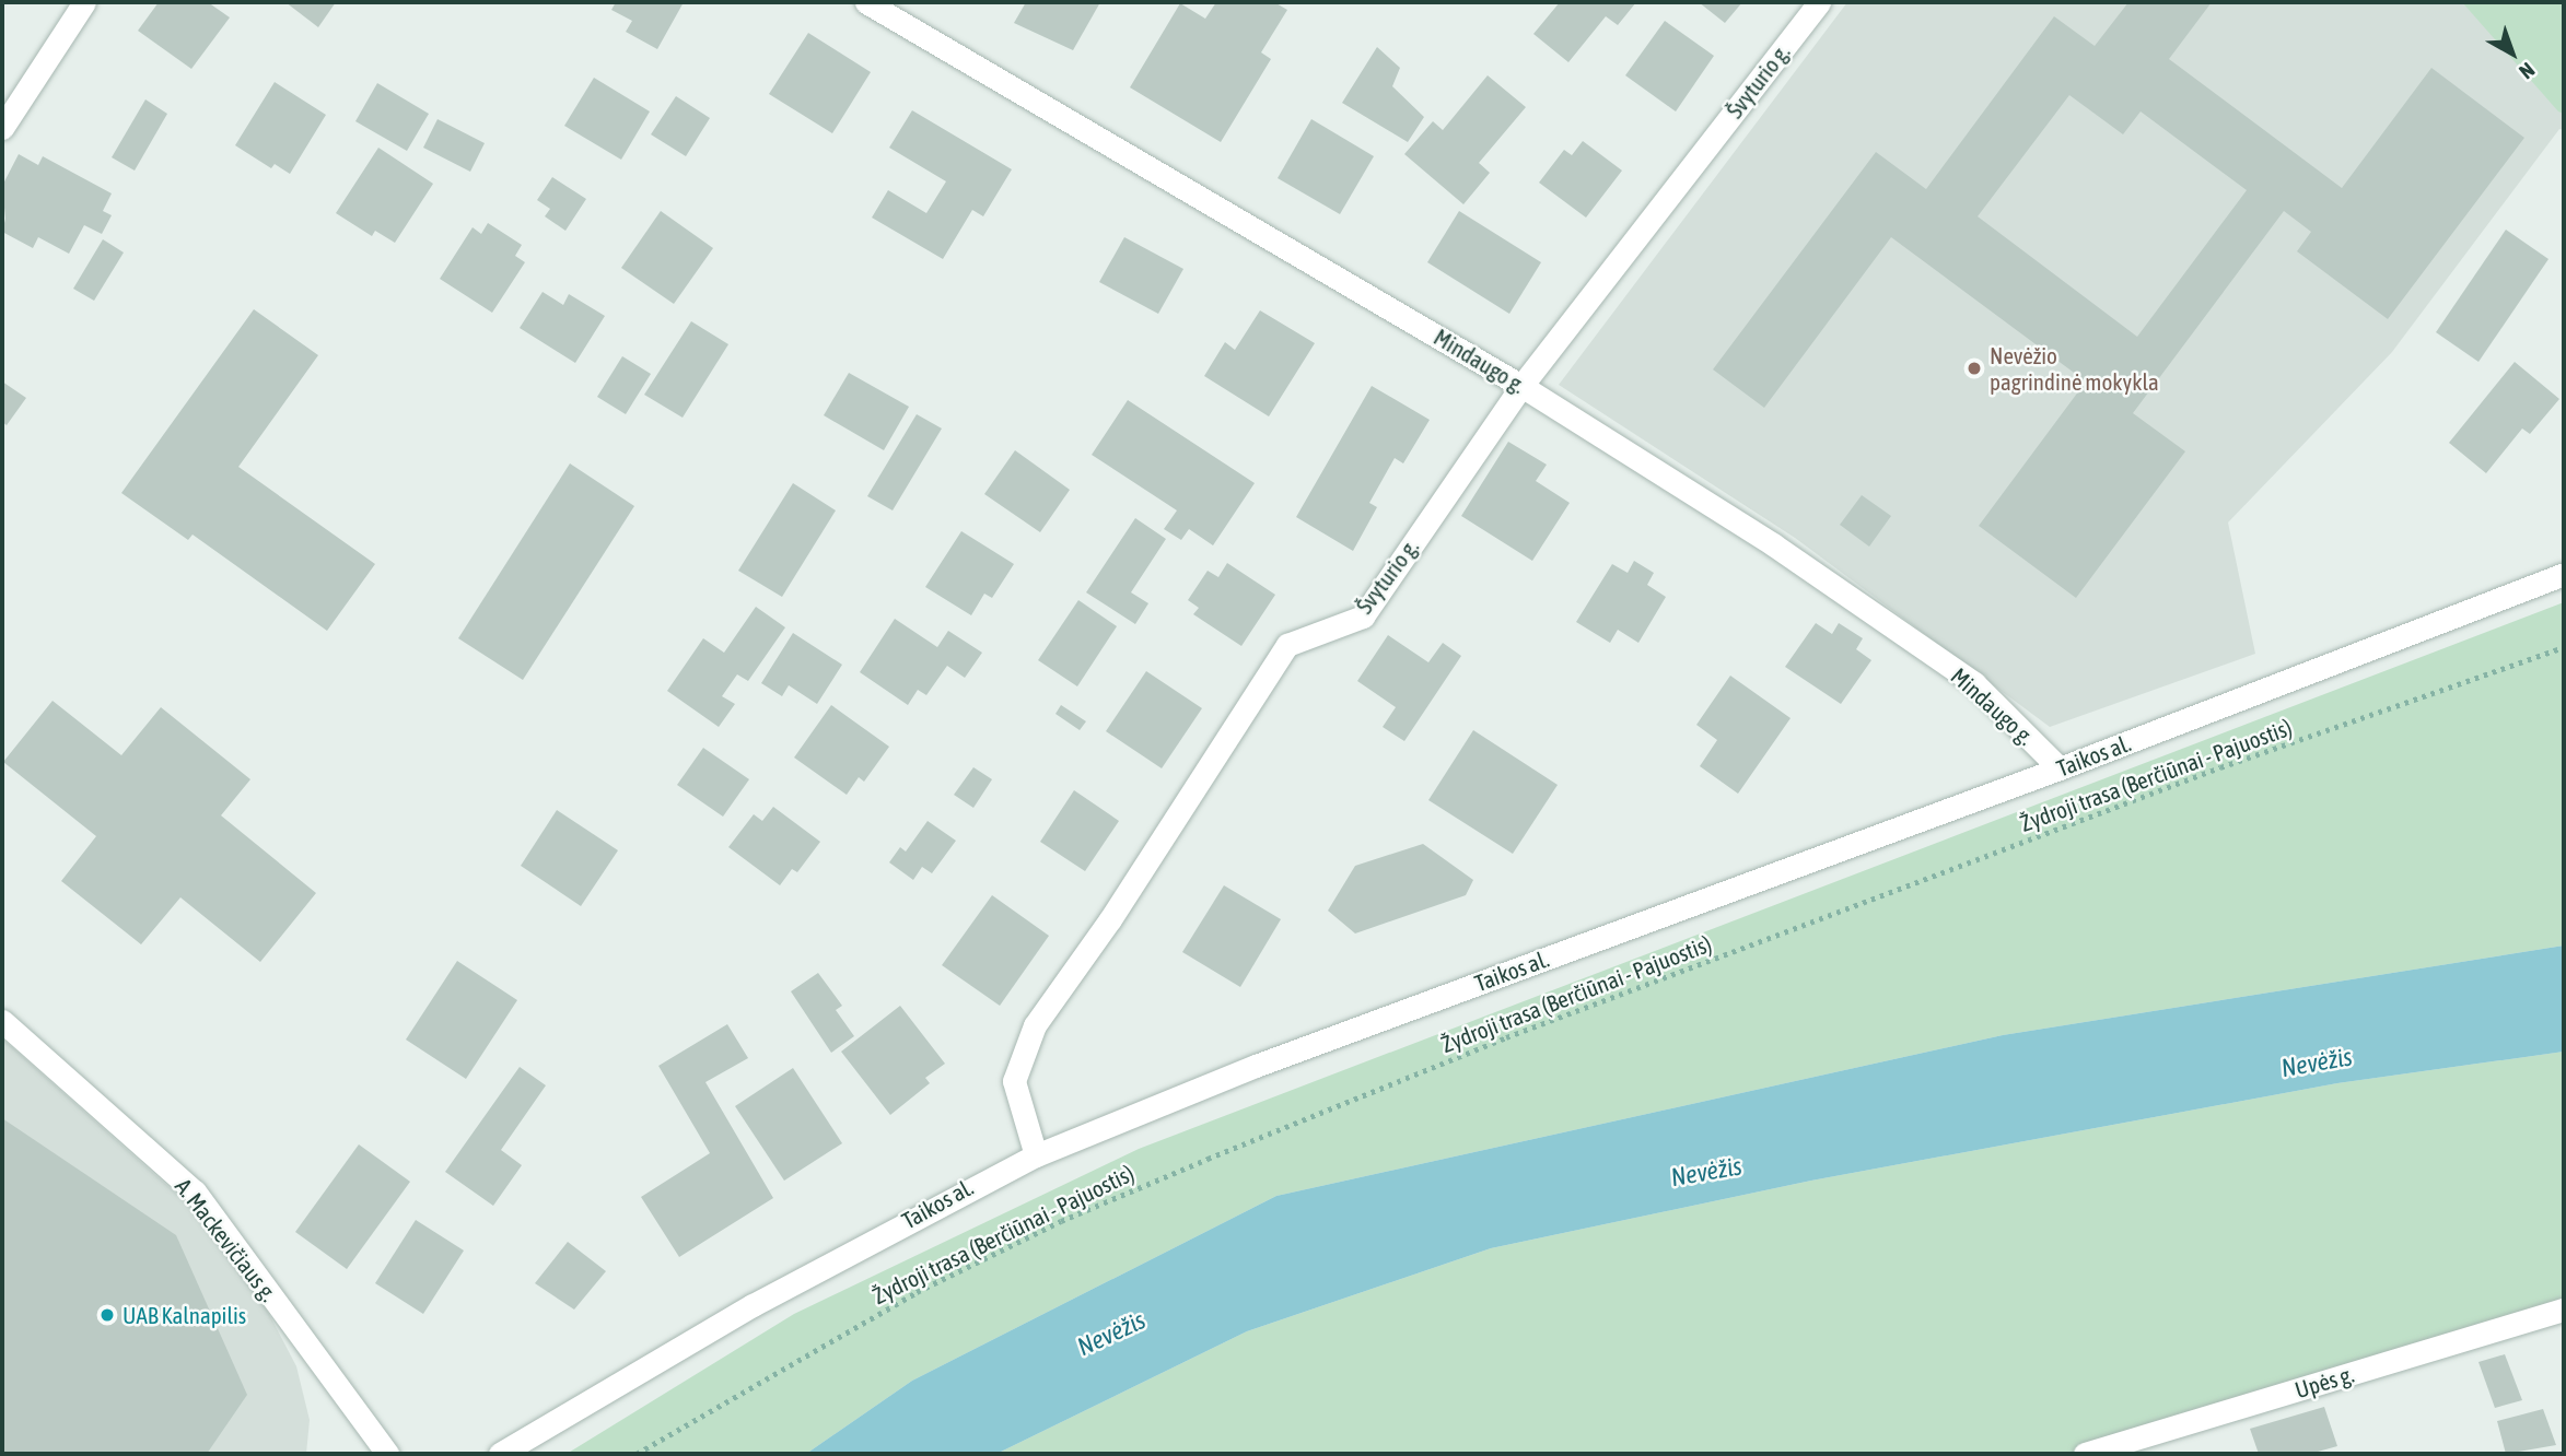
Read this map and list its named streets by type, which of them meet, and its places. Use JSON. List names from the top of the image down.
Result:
{
  "streets": {
    "street": [
      "Švyturio g.",
      "Mindaugo g.",
      "Taikos al.",
      "A. Mackevičiaus g.",
      "Upės g."
    ],
    "path": ["Žydroji trasa (Berčiūnai - Pajuostis)"]
  },
  "crossings": [
    ["Švyturio g.", "Mindaugo g."],
    ["Švyturio g.", "Taikos al."],
    ["Mindaugo g.", "Taikos al."]
  ],
  "water": ["Nevėžis"],
  "places": ["Nevėžio pagrindinė mokykla", "UAB Kalnapilis"],
  "north": "bottom right"
}
